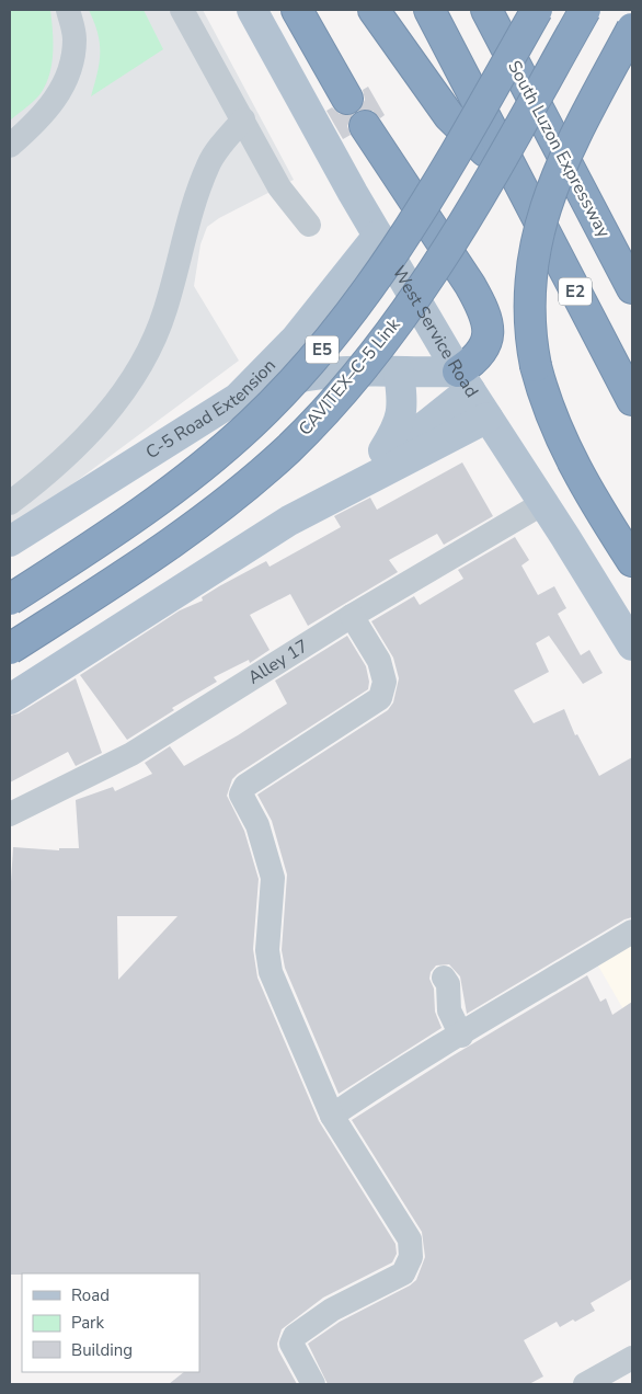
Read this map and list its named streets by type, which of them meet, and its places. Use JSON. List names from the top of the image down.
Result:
{
  "streets": {
    "highway": [
      "South Luzon Expressway",
      "E2",
      "E5",
      "CAVITEX–C-5 Link"
    ],
    "main road": ["West Service Road", "C-5 Road Extension"],
    "street": ["Alley 17"]
  },
  "crossings": [
    ["West Service Road", "C-5 Road Extension"],
    ["West Service Road", "Alley 17"]
  ],
  "legend": ["Road", "Park", "Building"]
}
